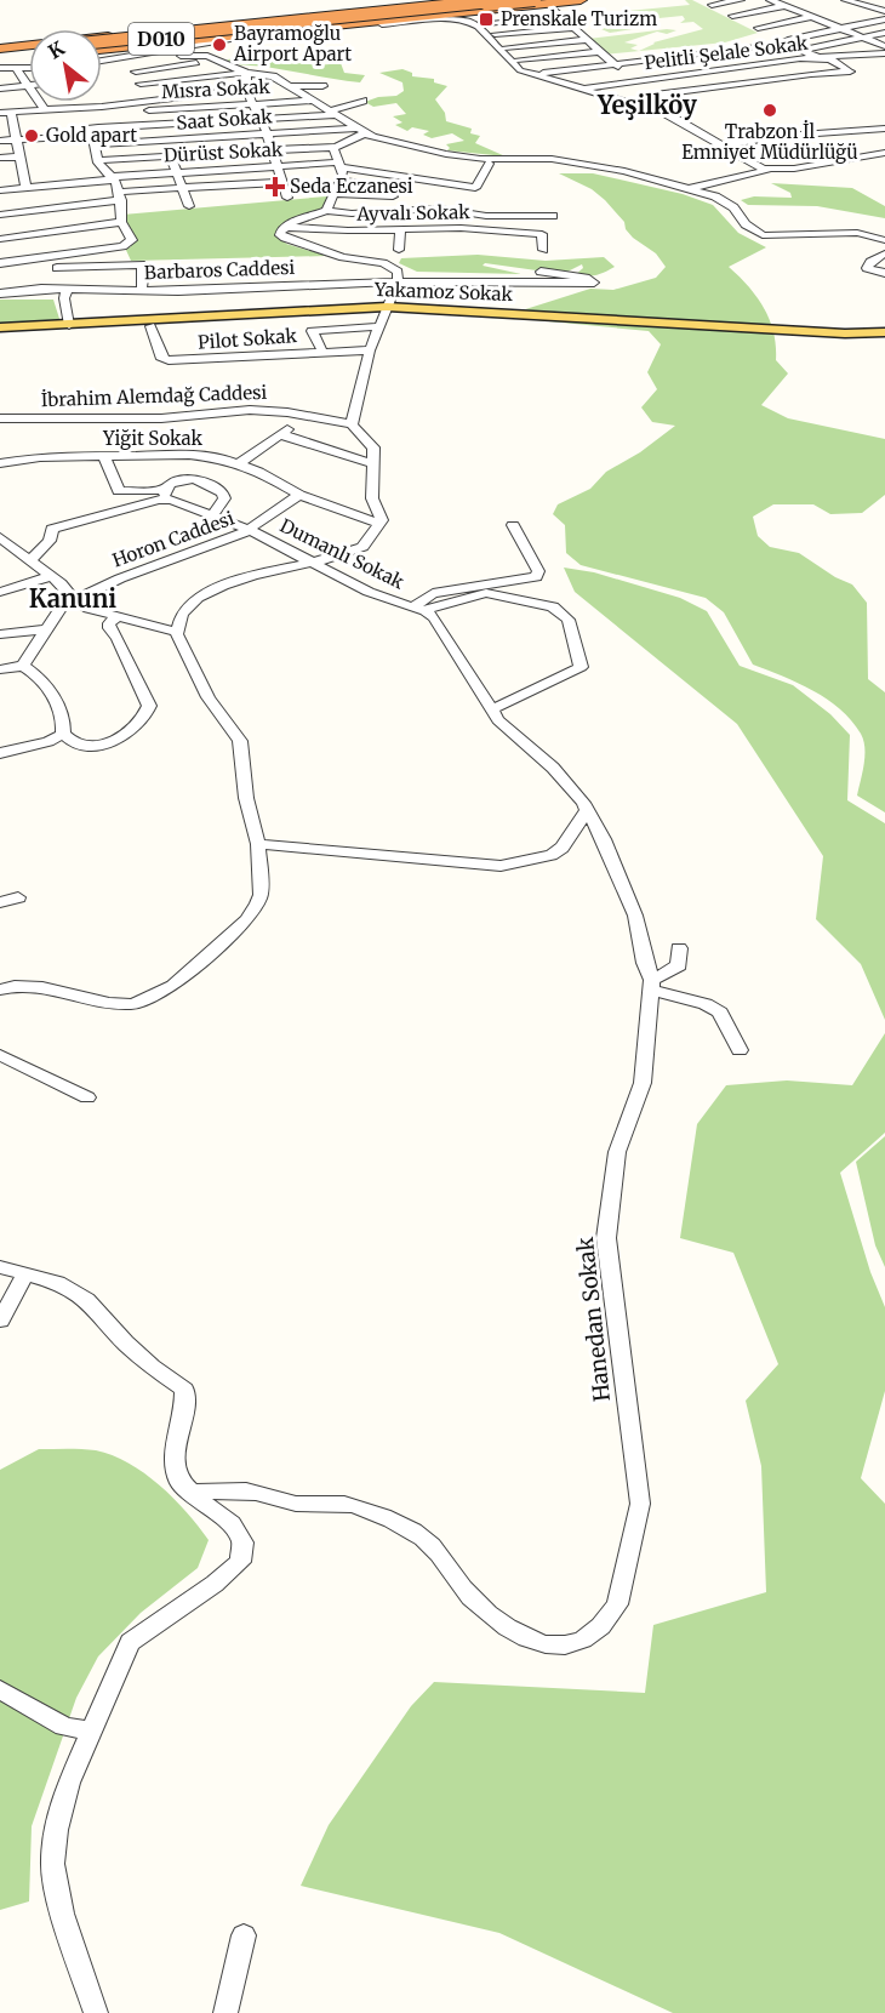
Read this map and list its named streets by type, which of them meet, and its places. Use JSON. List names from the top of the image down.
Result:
{
  "streets": {
    "highway": ["D010"],
    "main road": ["Yakamoz Sokak"],
    "street": [
      "Pelitli Şelale Sokak",
      "Mısra Sokak",
      "Saat Sokak",
      "Dürüst Sokak",
      "Ayvalı Sokak",
      "Barbaros Caddesi",
      "Pilot Sokak",
      "İbrahim Alemdağ Caddesi",
      "Yiğit Sokak",
      "Horon Caddesi",
      "Dumanlı Sokak",
      "Hanedan Sokak"
    ]
  },
  "crossings": [
    ["Yakamoz Sokak", "Pilot Sokak"],
    ["Yiğit Sokak", "Horon Caddesi"],
    ["Horon Caddesi", "Dumanlı Sokak"],
    ["Dumanlı Sokak", "Hanedan Sokak"]
  ],
  "districts": ["Yeşilköy", "Kanuni"],
  "places": {
    "transit": ["Prenskale Turizm"],
    "other": ["Bayramoğlu Airport Apart", "Trabzon İl Emniyet Müdürlüğü", "Gold apart"],
    "health": ["Seda Eczanesi"]
  },
  "north": "top left"
}
